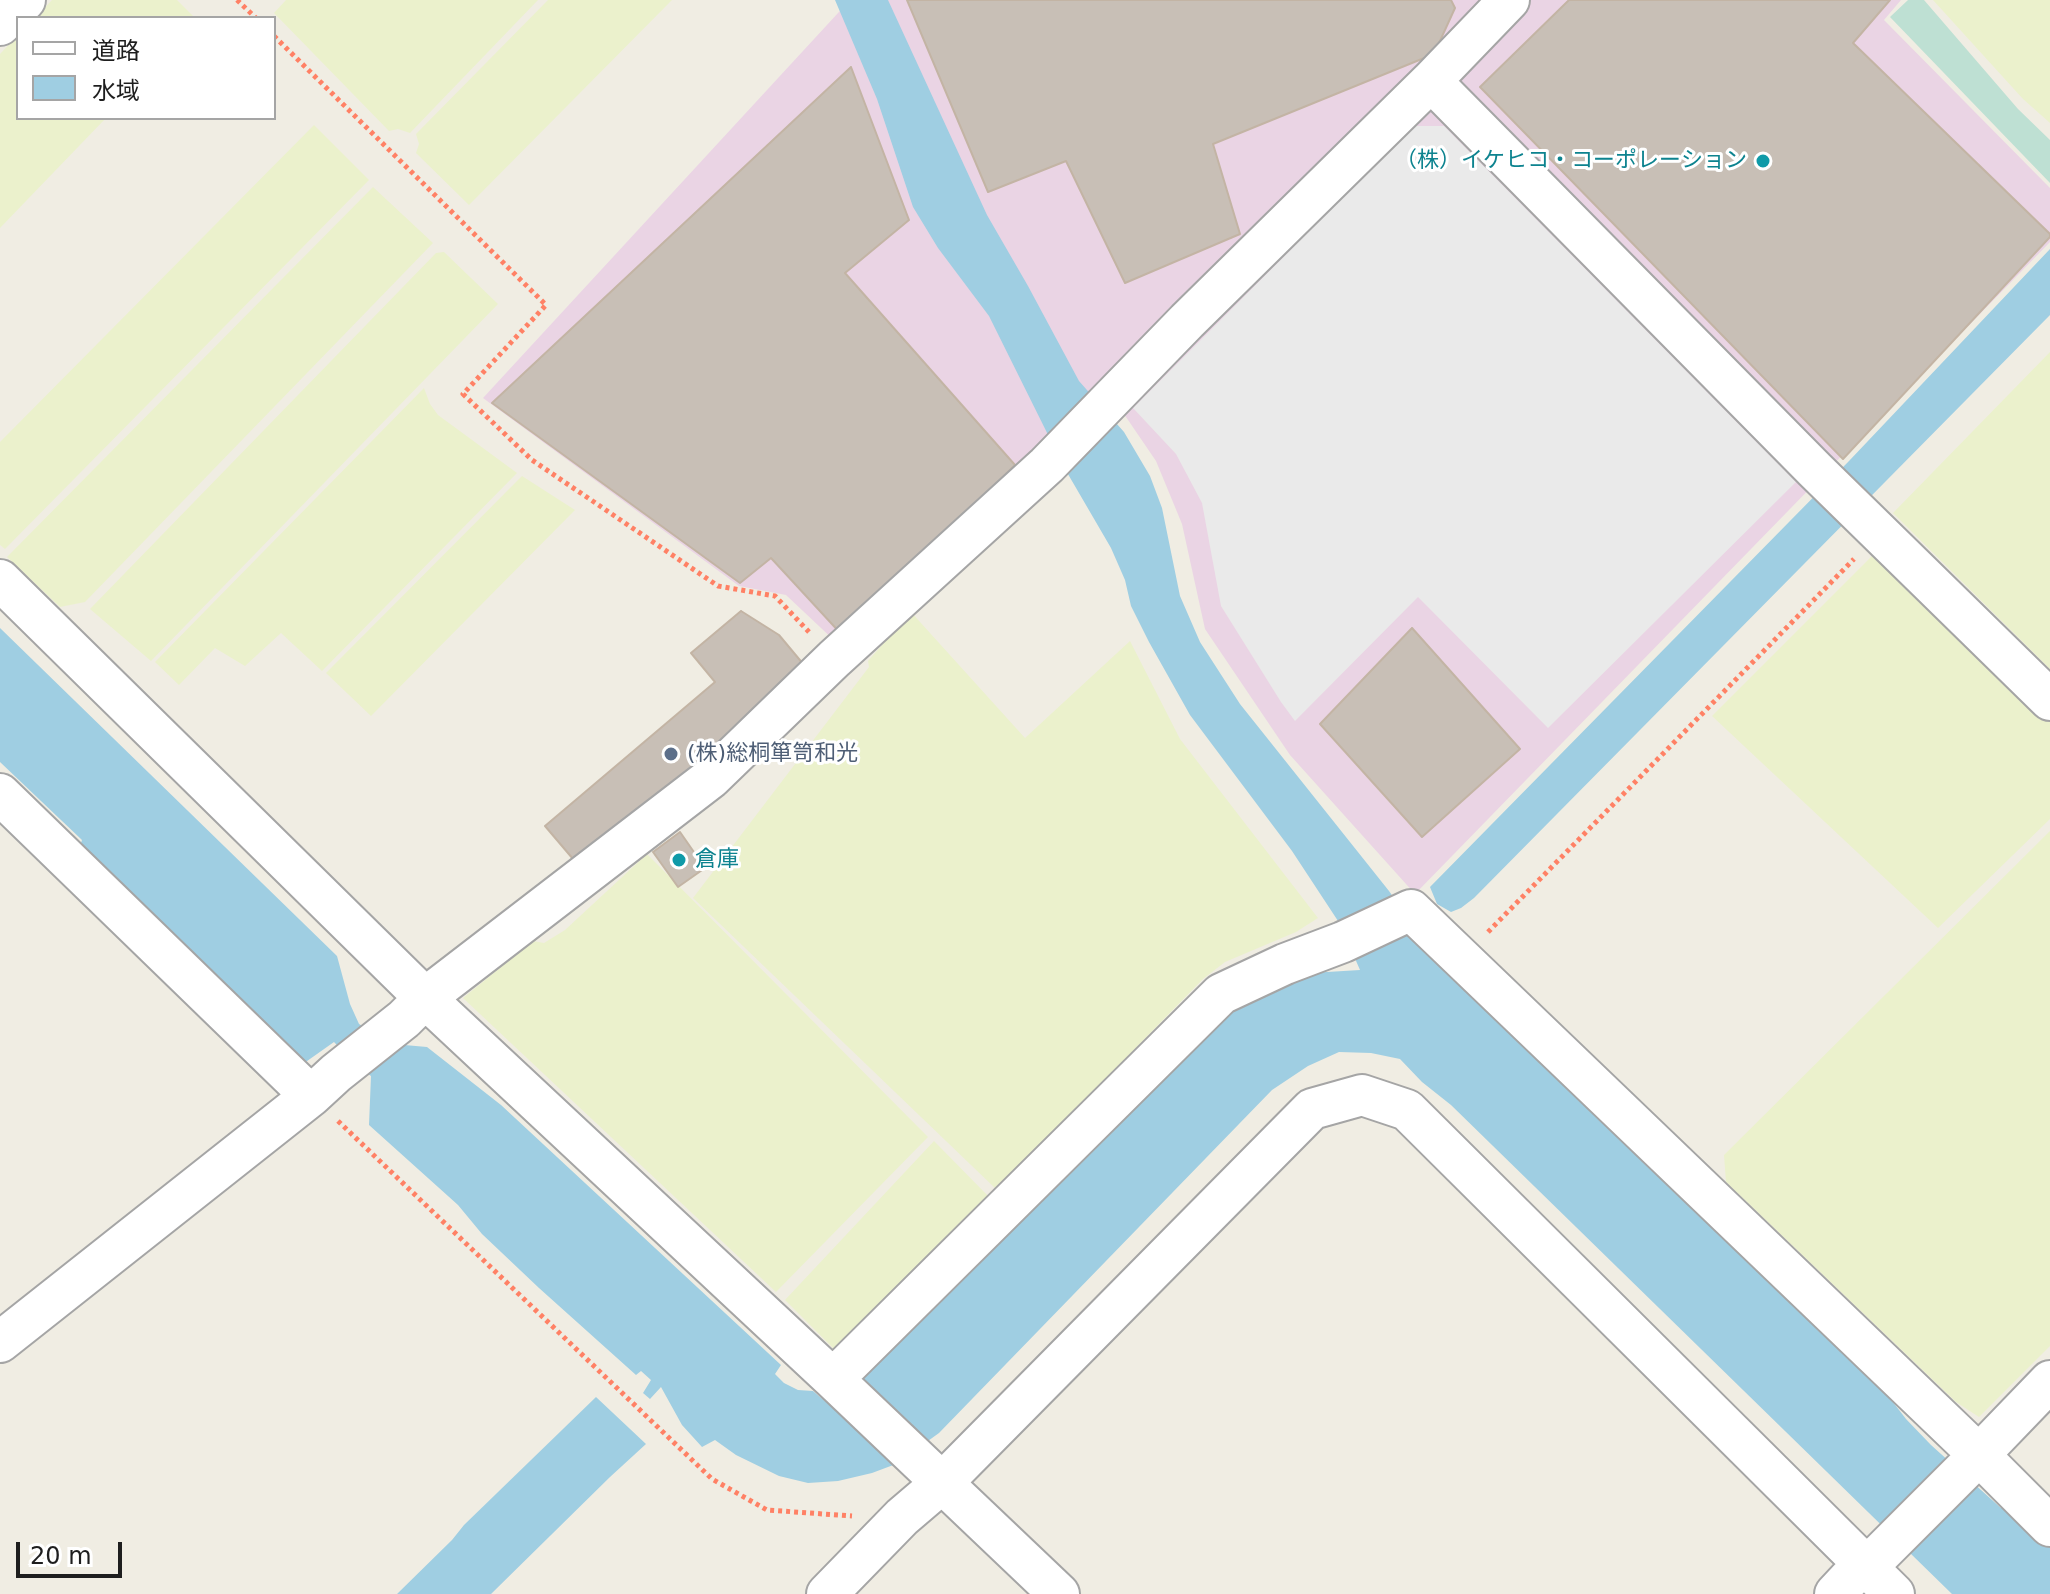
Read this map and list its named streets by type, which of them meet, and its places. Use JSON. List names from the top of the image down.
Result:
{
  "places": ["（株）イケヒコ・コーポレーション", "(株)総桐箪笥和光", "倉庫"],
  "legend": ["道路", "水域"],
  "scale_bar": "20 m"
}
